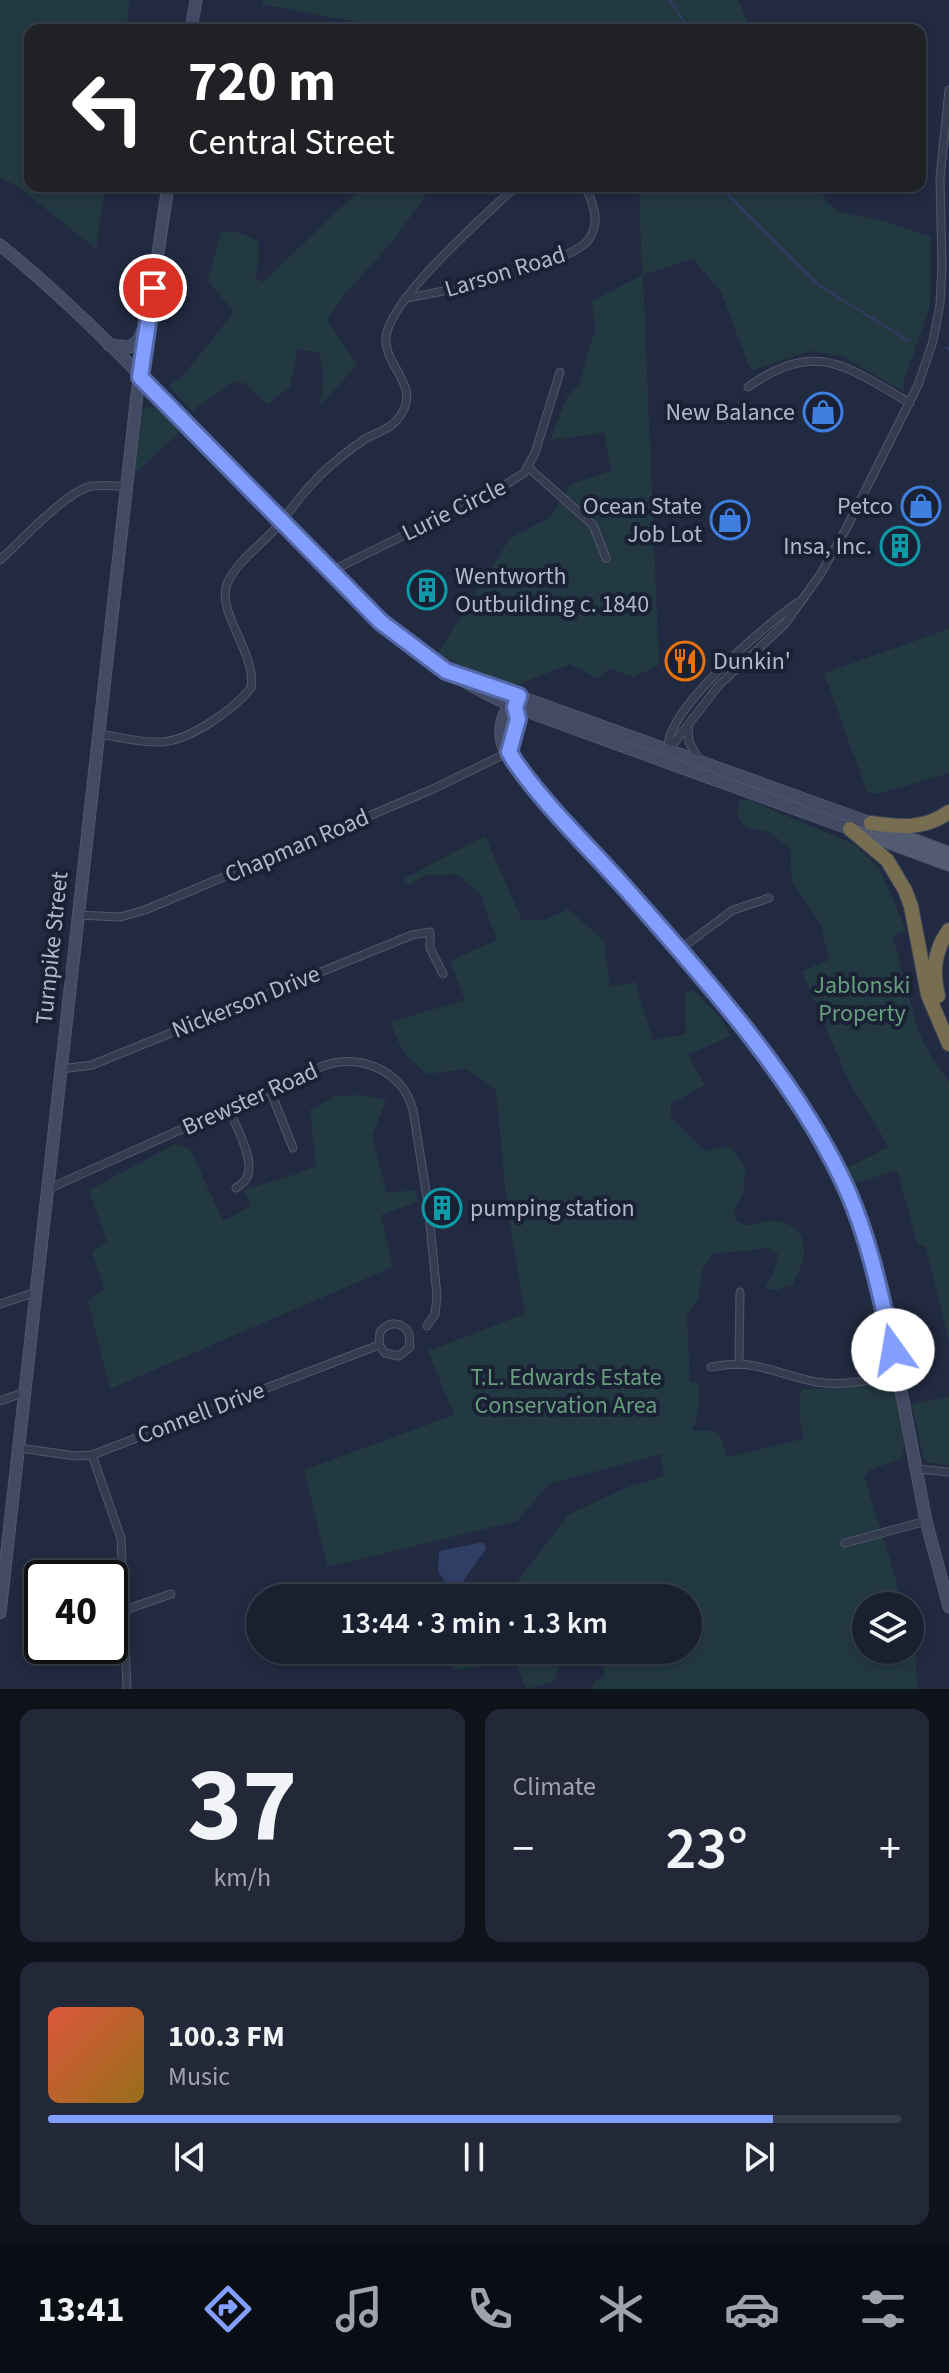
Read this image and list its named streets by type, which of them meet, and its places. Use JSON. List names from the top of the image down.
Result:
{
  "streets": {
    "street": [
      "Larson Road",
      "Lurie Circle",
      "Chapman Road",
      "Turnpike Street",
      "Nickerson Drive",
      "Brewster Road",
      "Connell Drive"
    ]
  },
  "crossings": [
    ["Chapman Road", "Turnpike Street"],
    ["Turnpike Street", "Nickerson Drive"],
    ["Turnpike Street", "Brewster Road"],
    ["Turnpike Street", "Connell Drive"]
  ],
  "parks": ["Jablonski Property", "T.L. Edwards Estate Conservation Area"],
  "places": {
    "shop": ["New Balance", "Petco", "Ocean State Job Lot"],
    "building": ["Insa, Inc.", "Wentworth Outbuilding c. 1840", "pumping station"],
    "restaurant": ["Dunkin'"]
  },
  "page": {
    "turn": ["720 m", "Central Street"],
    "limit": "40",
    "trip": "13:44 · 3 min · 1.3 km",
    "tile": [
      ["37", "km/h"],
      "Climate"
    ],
    "heat": ["−", "23°", "+"],
    "song": ["100.3 FM", "Music"],
    "tabs": "13:41"
  }
}
